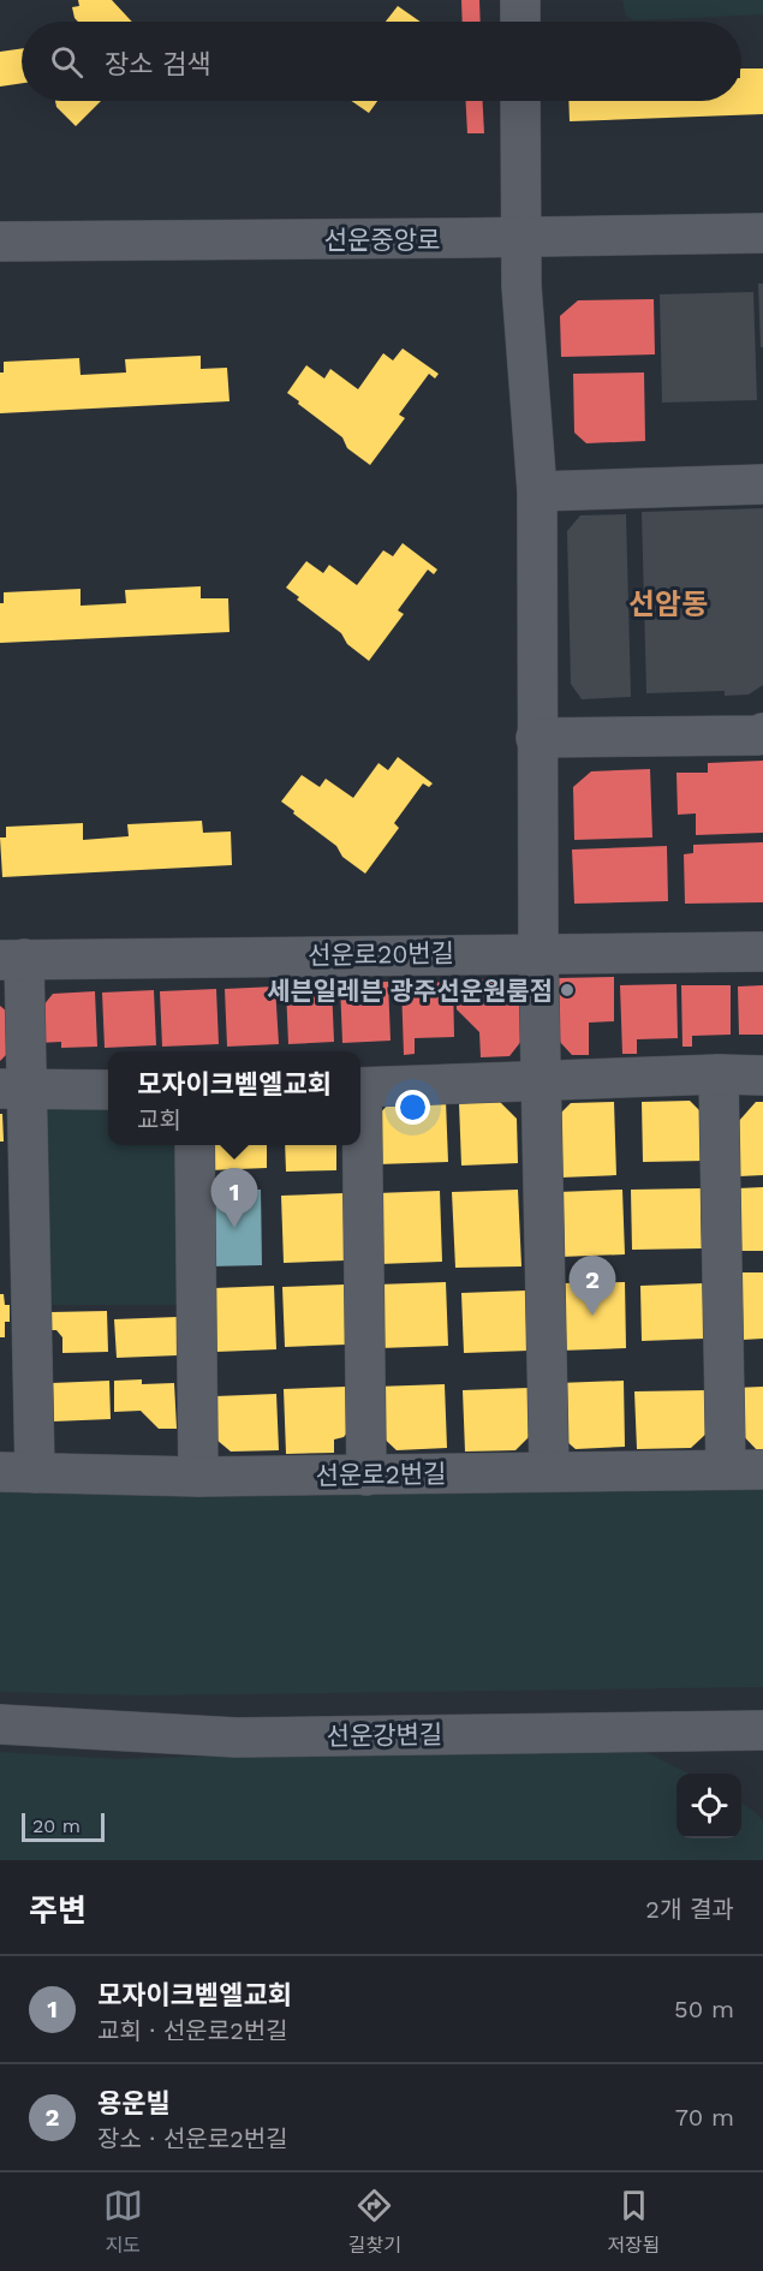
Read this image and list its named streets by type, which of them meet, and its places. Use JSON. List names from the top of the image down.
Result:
{
  "streets": {
    "street": [
      "선운중앙로",
      "선운로20번길",
      "선운로2번길",
      "선운강변길"
    ]
  },
  "districts": ["선암동"],
  "places": ["세븐일레븐 광주선운원룸점"],
  "scale_bar": "20 m",
  "page": {
    "search": "장소 검색",
    "popup": ["모자이크벧엘교회", "교회"],
    "pins": ["1", "2"],
    "scale": "20 m",
    "heading": ["주변", "2개 결과"],
    "list": [
      {
        "mark": "1",
        "name": "모자이크벧엘교회",
        "note": "교회 · 선운로2번길",
        "value": "50 m"
      },
      {
        "mark": "2",
        "name": "용운빌",
        "note": "장소 · 선운로2번길",
        "value": "70 m"
      }
    ],
    "nav": ["지도", "길찾기", "저장됨"]
  }
}
